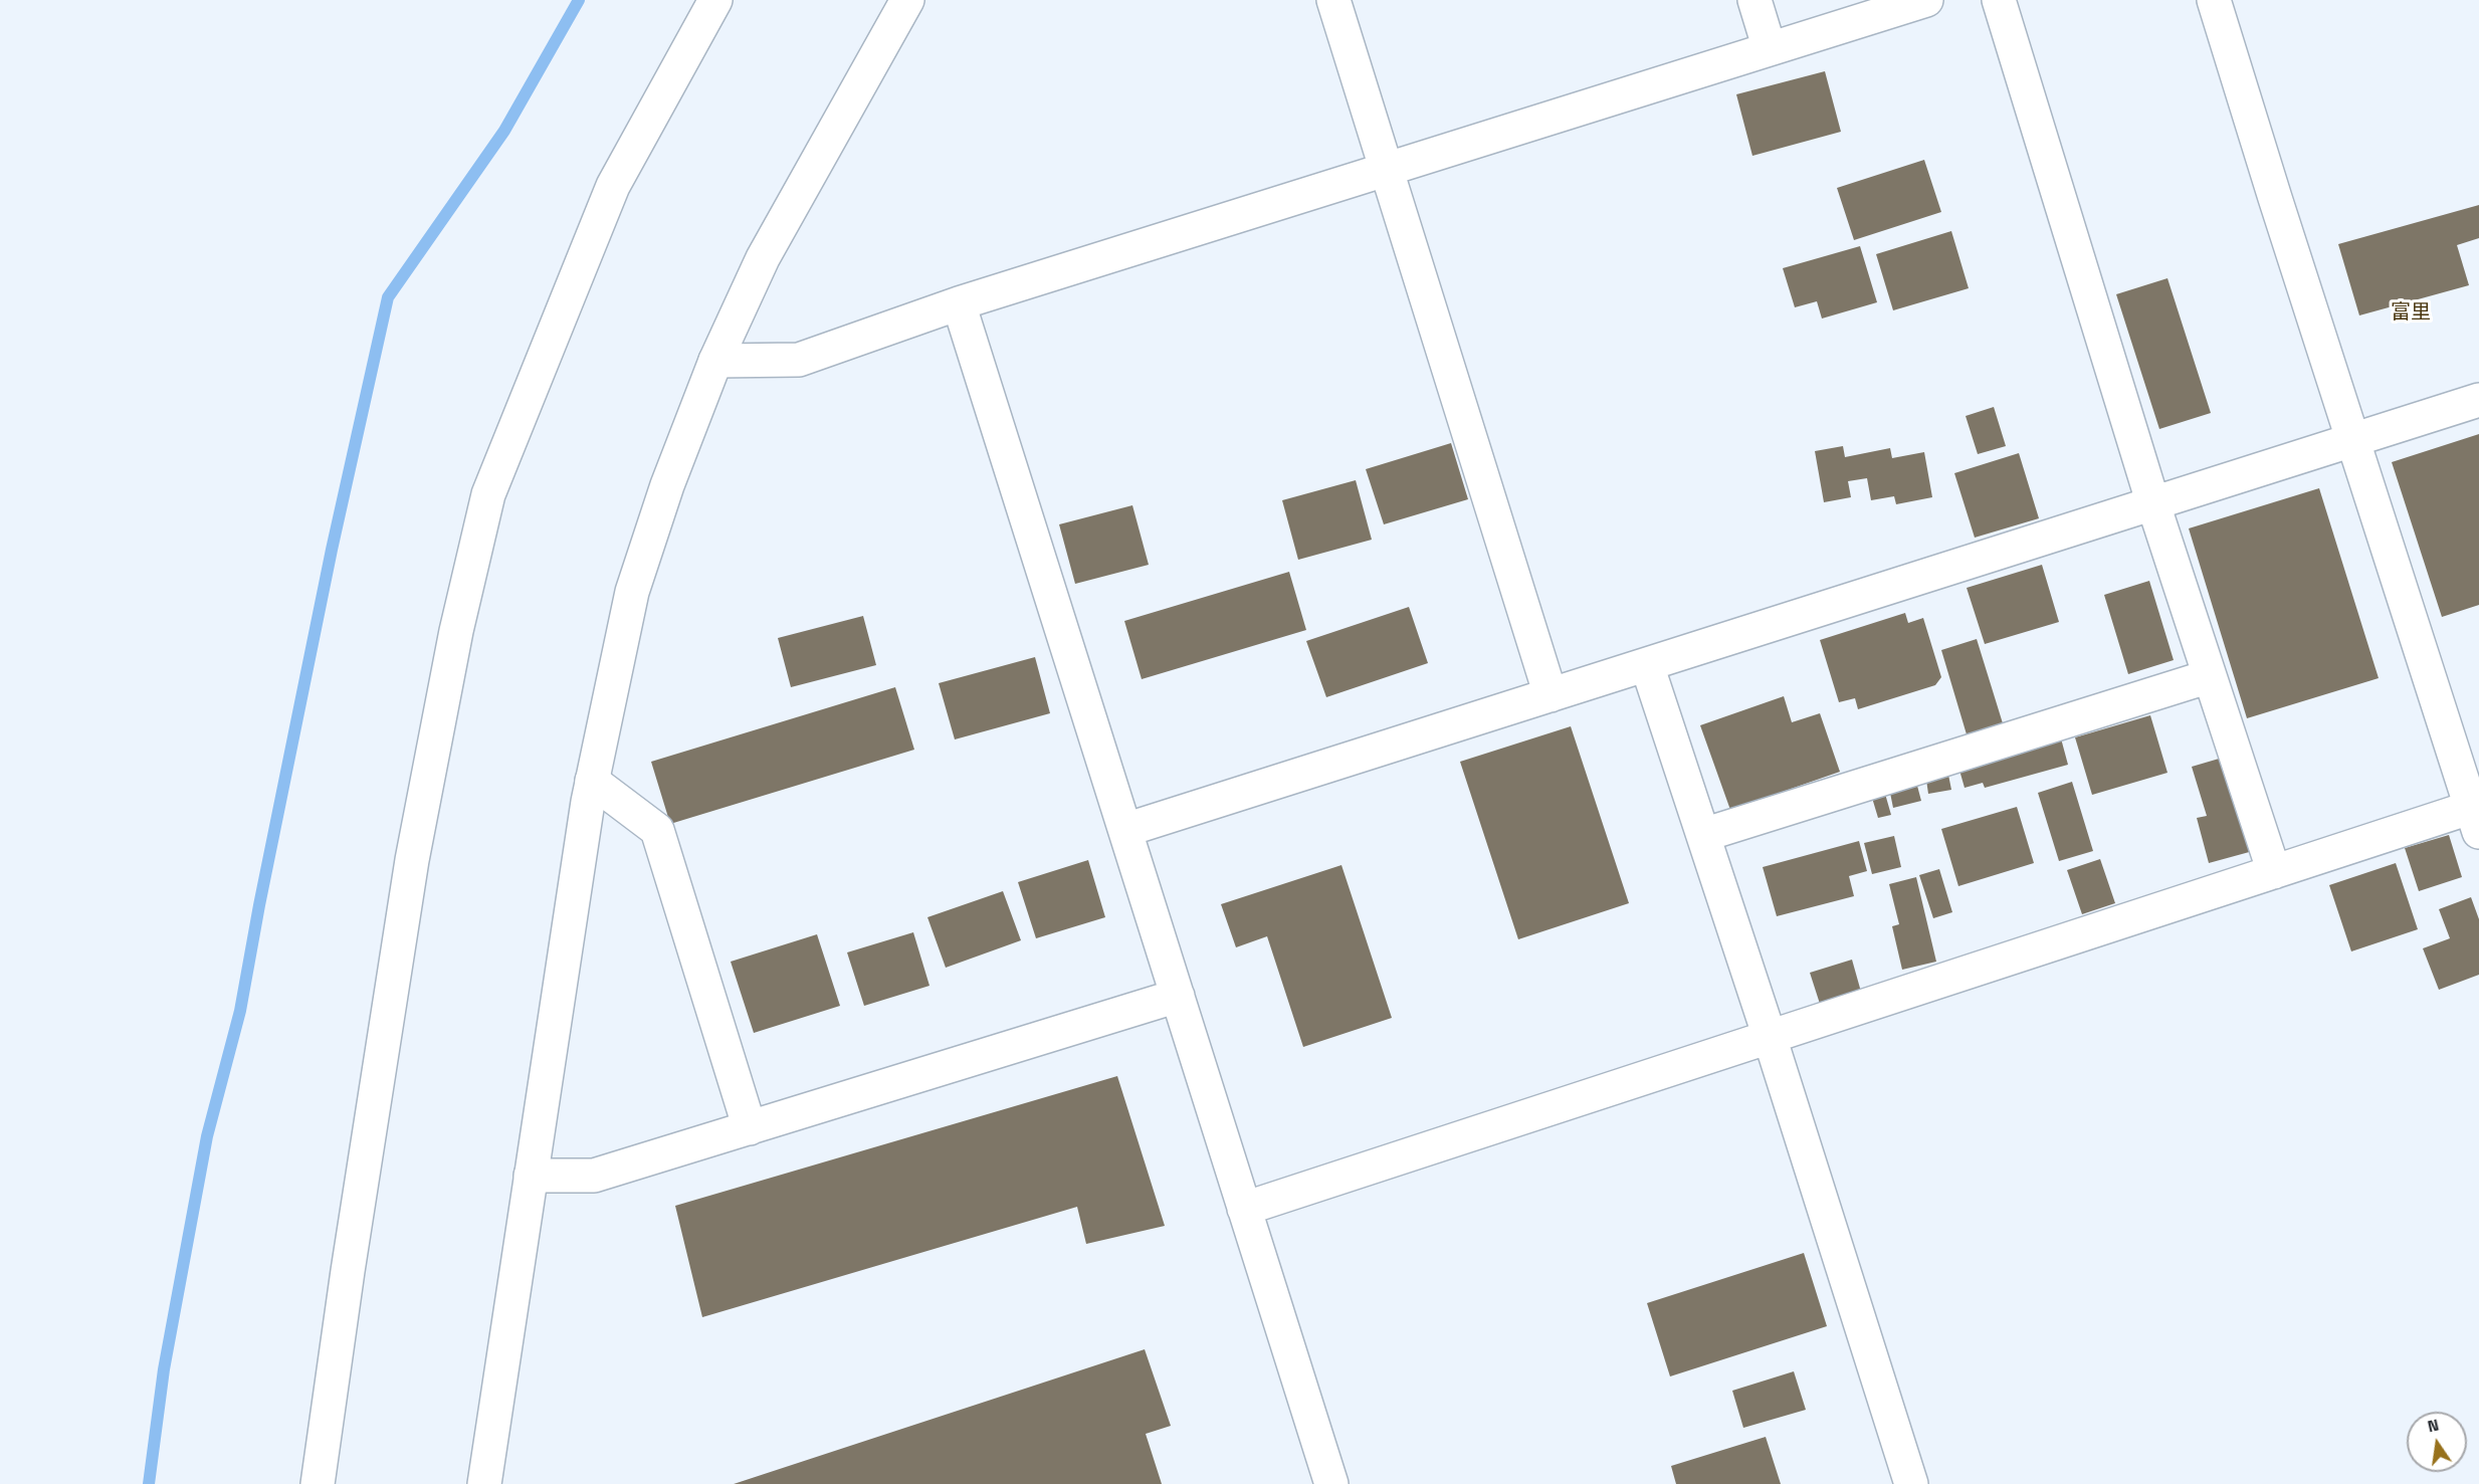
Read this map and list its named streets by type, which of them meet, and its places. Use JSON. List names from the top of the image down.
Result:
{
  "districts": ["富里"],
  "north": "top"
}
